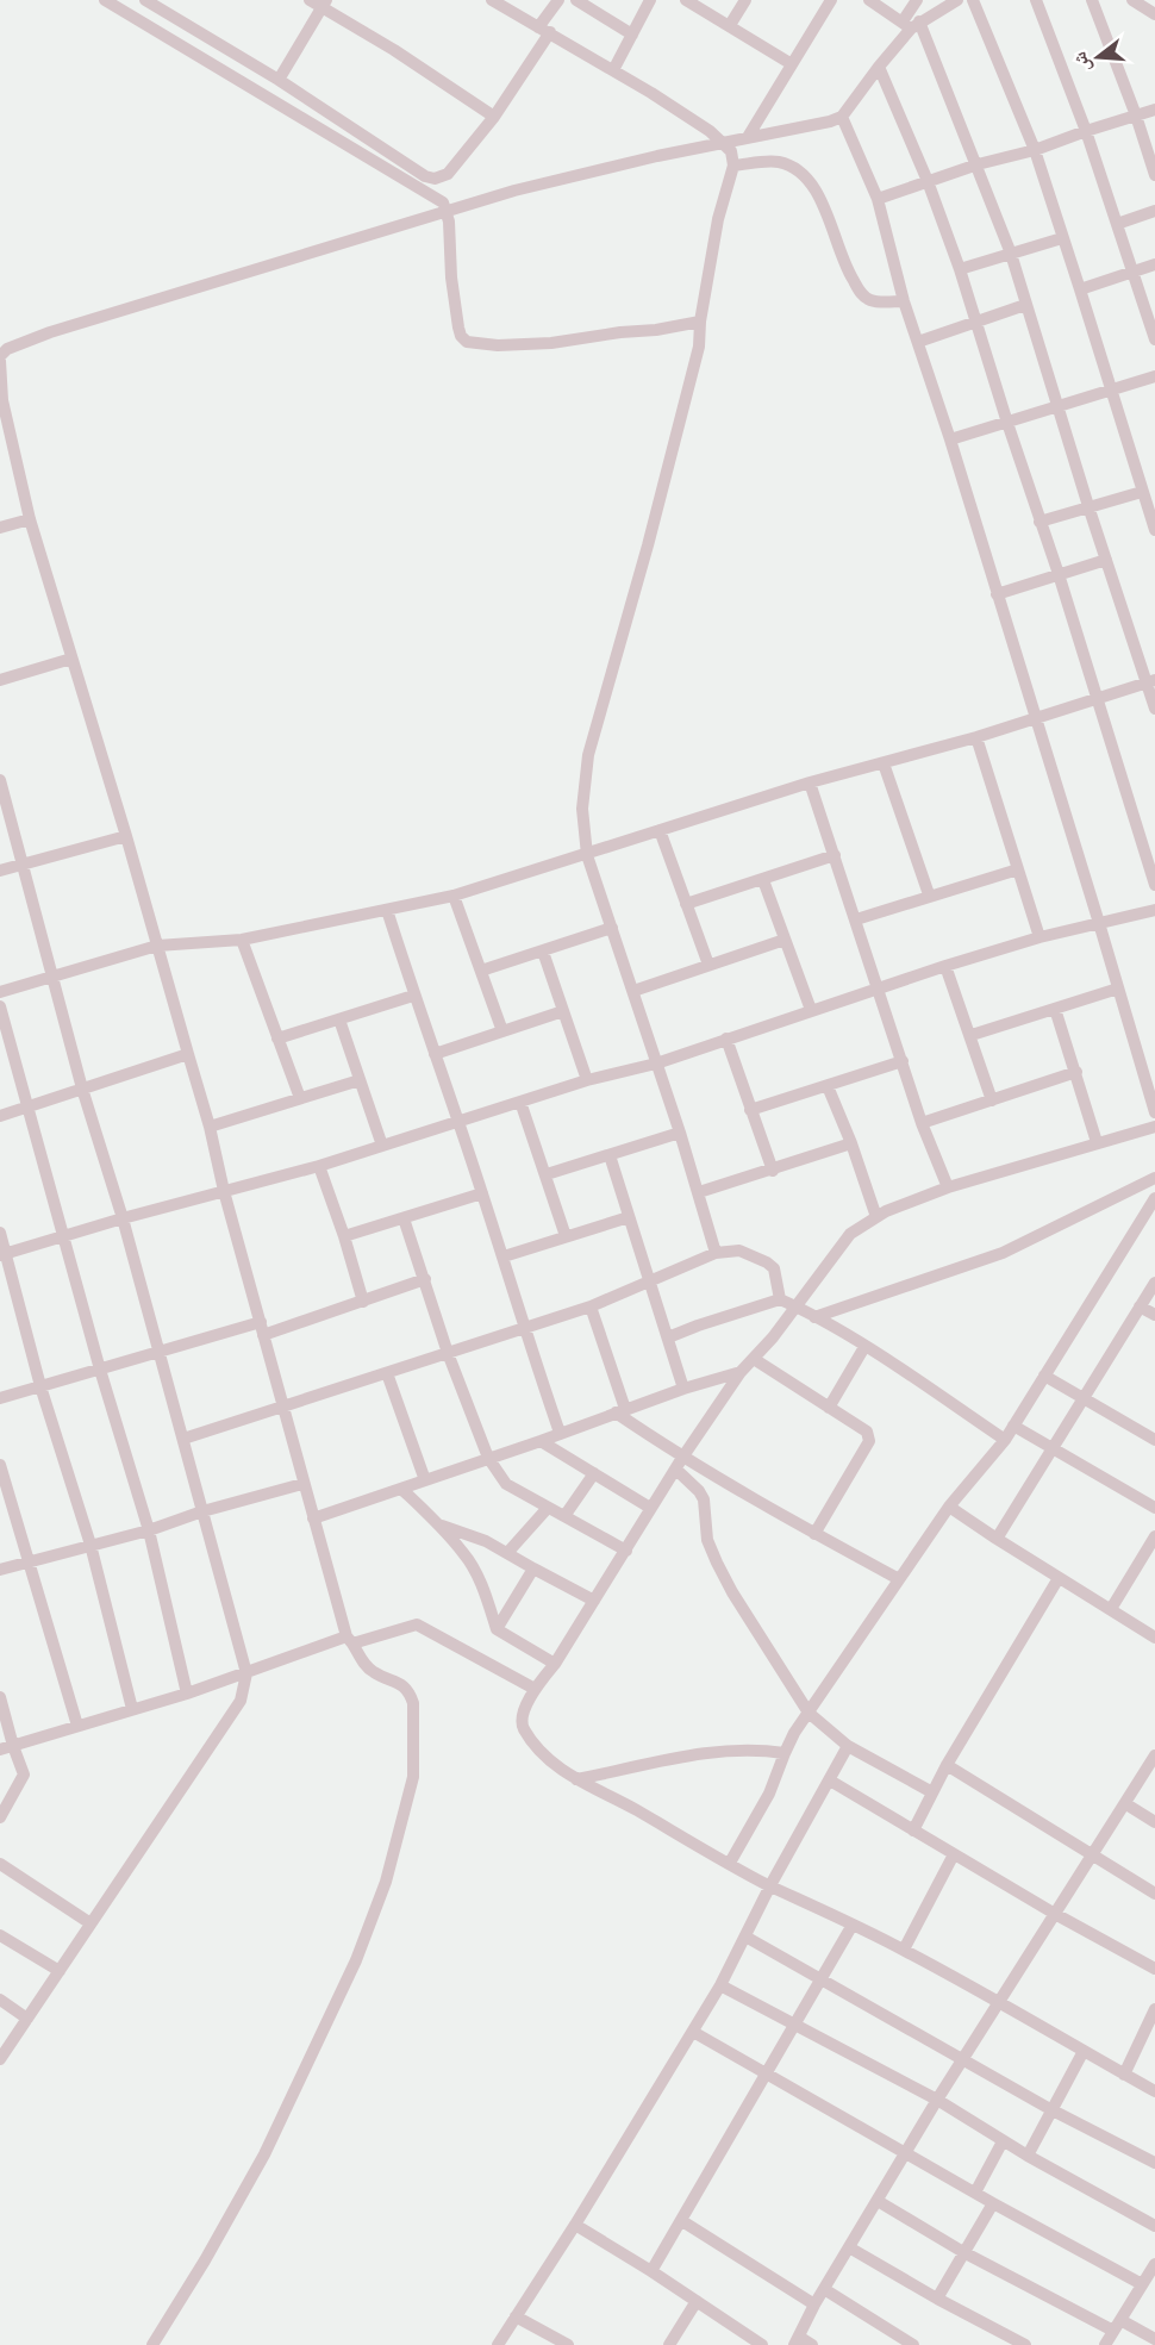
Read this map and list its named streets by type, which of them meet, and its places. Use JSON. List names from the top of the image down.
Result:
{
  "north": "left"
}
